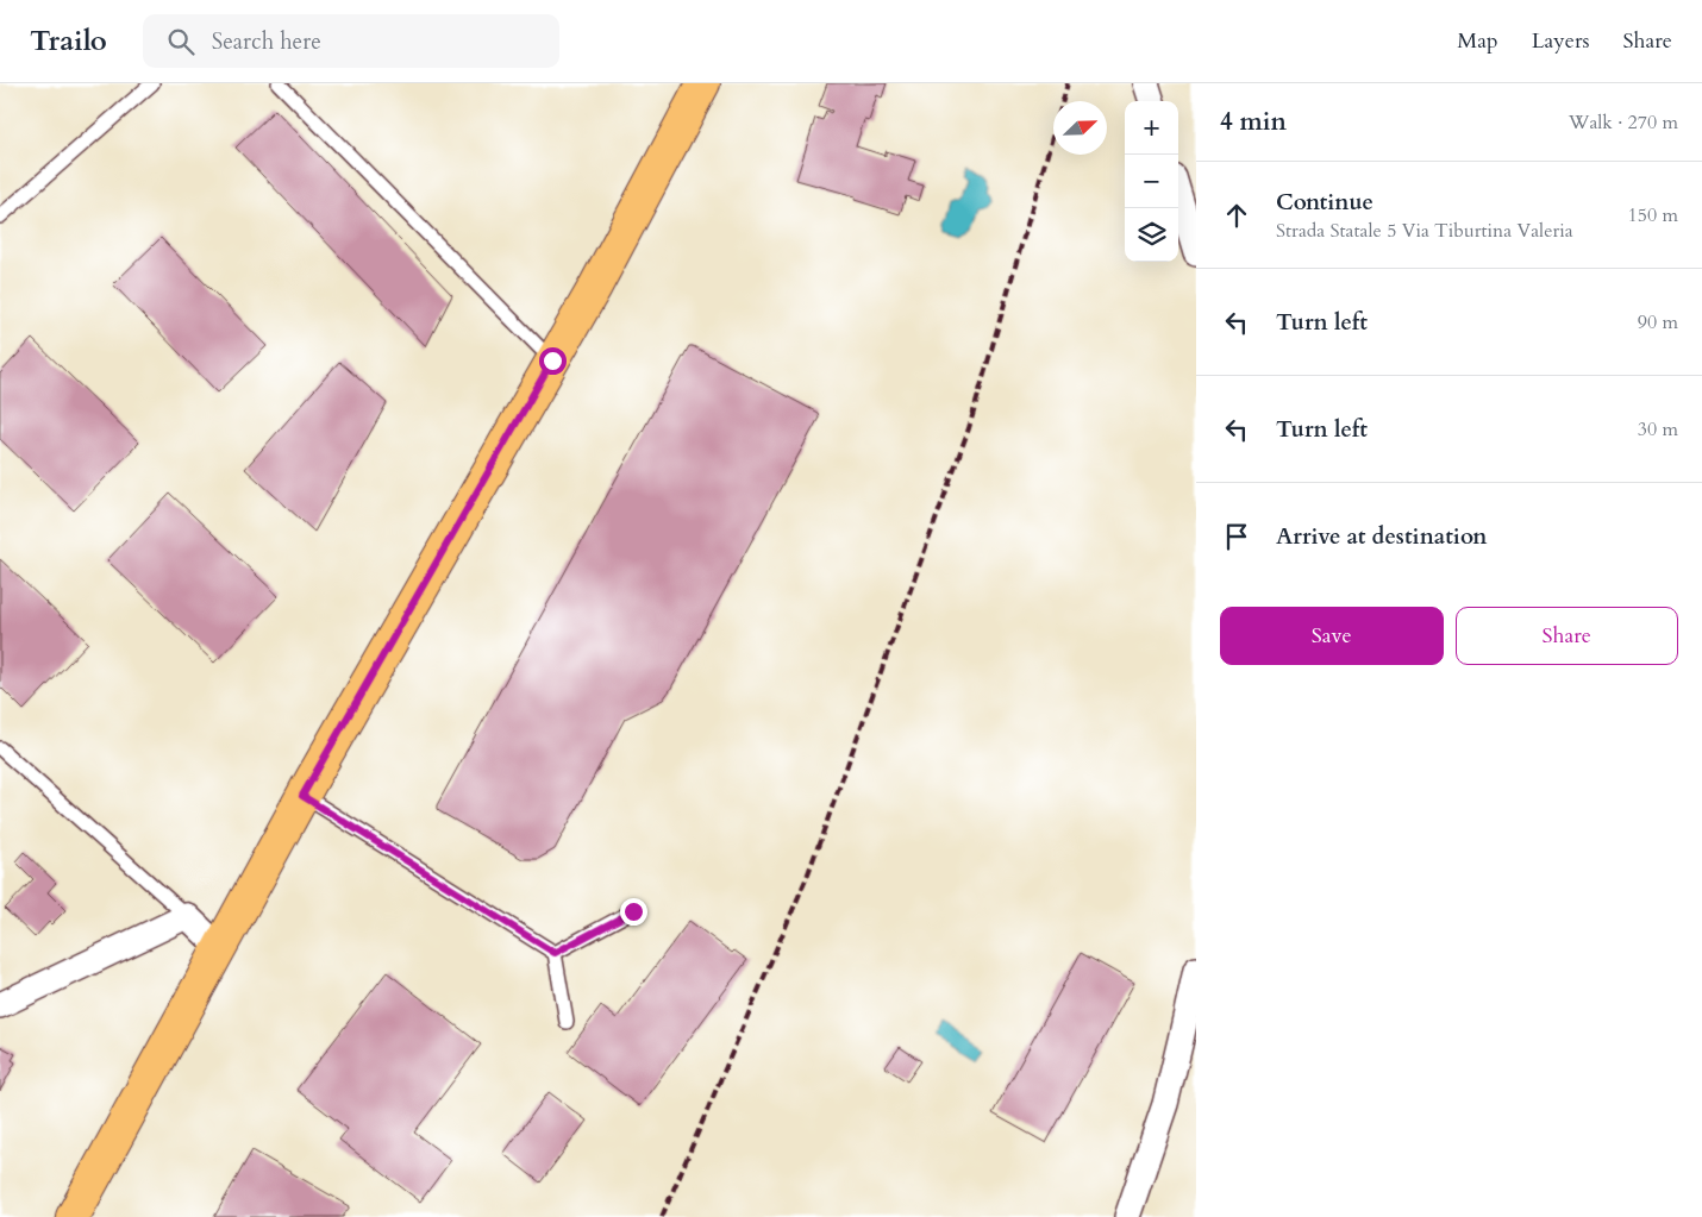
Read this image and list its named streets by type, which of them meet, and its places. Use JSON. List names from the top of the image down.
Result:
{
  "north": "top right",
  "page": {
    "header": "Trailo",
    "search": "Search here",
    "nav": ["Map", "Layers", "Share"],
    "heading": ["4 min", "Walk · 270 m"],
    "map_buttons": ["+", "−"],
    "list": [
      ["Continue", "Strada Statale 5 Via Tiburtina Valeria", "150 m"],
      ["Turn left", "90 m"],
      ["Turn left", "30 m"],
      "Arrive at destination"
    ],
    "buttons": ["Save", "Share"]
  }
}
